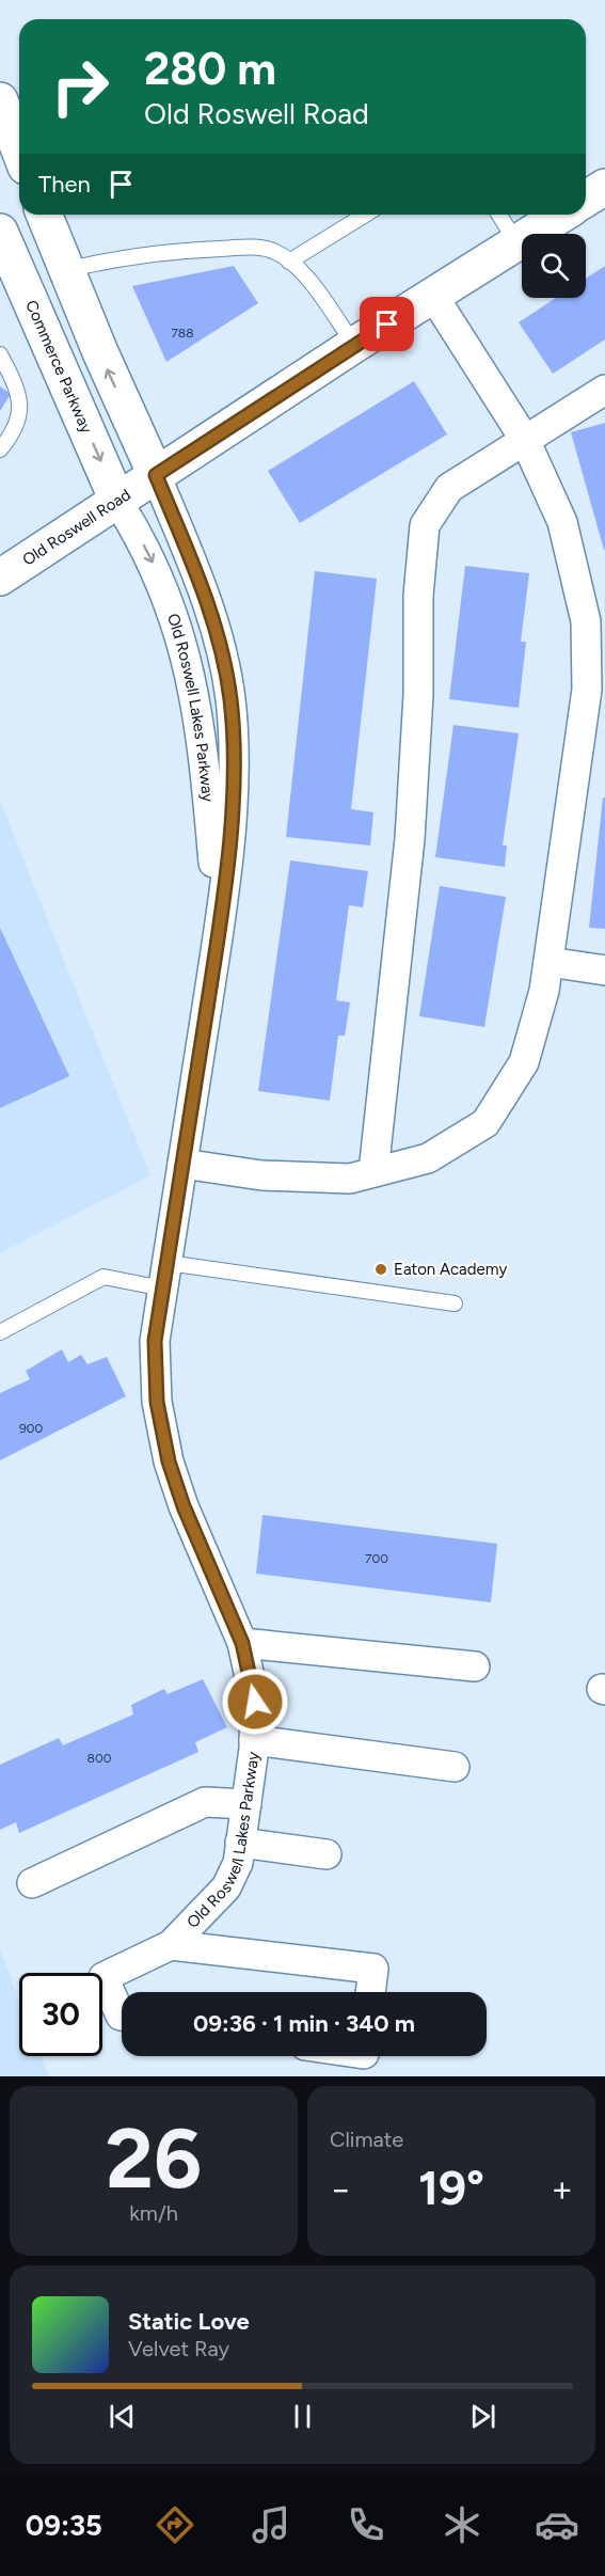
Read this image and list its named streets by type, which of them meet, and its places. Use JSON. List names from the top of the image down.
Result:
{
  "streets": {
    "street": ["Commerce Parkway", "Old Roswell Road", "Old Roswell Lakes Parkway"]
  },
  "crossings": [
    ["Commerce Parkway", "Old Roswell Road"],
    ["Commerce Parkway", "Old Roswell Lakes Parkway"],
    ["Old Roswell Road", "Old Roswell Lakes Parkway"]
  ],
  "places": ["Eaton Academy"],
  "house_numbers": [
    "788",
    "900",
    "700",
    "800"
  ],
  "page": {
    "turn": ["280 m", "Old Roswell Road"],
    "then": "Then",
    "limit": "30",
    "trip": "09:36 · 1 min · 340 m",
    "tile": [
      ["26", "km/h"],
      "Climate"
    ],
    "heat": ["−", "19°", "+"],
    "song": ["Static Love", "Velvet Ray"],
    "tabs": "09:35"
  }
}
